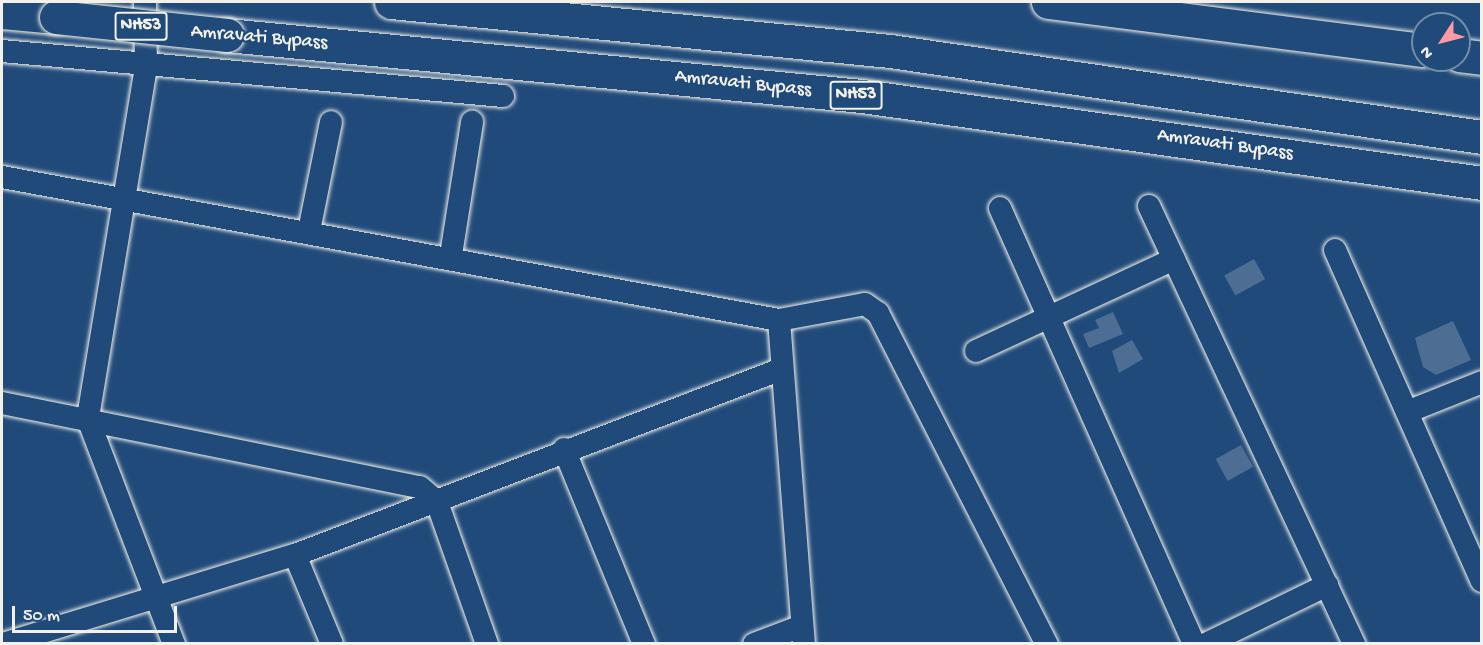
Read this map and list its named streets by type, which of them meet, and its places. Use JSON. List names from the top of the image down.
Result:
{
  "streets": {
    "main road": ["NH53", "Amravati Bypass"]
  },
  "scale_bar": "50 m",
  "north": "bottom left"
}
